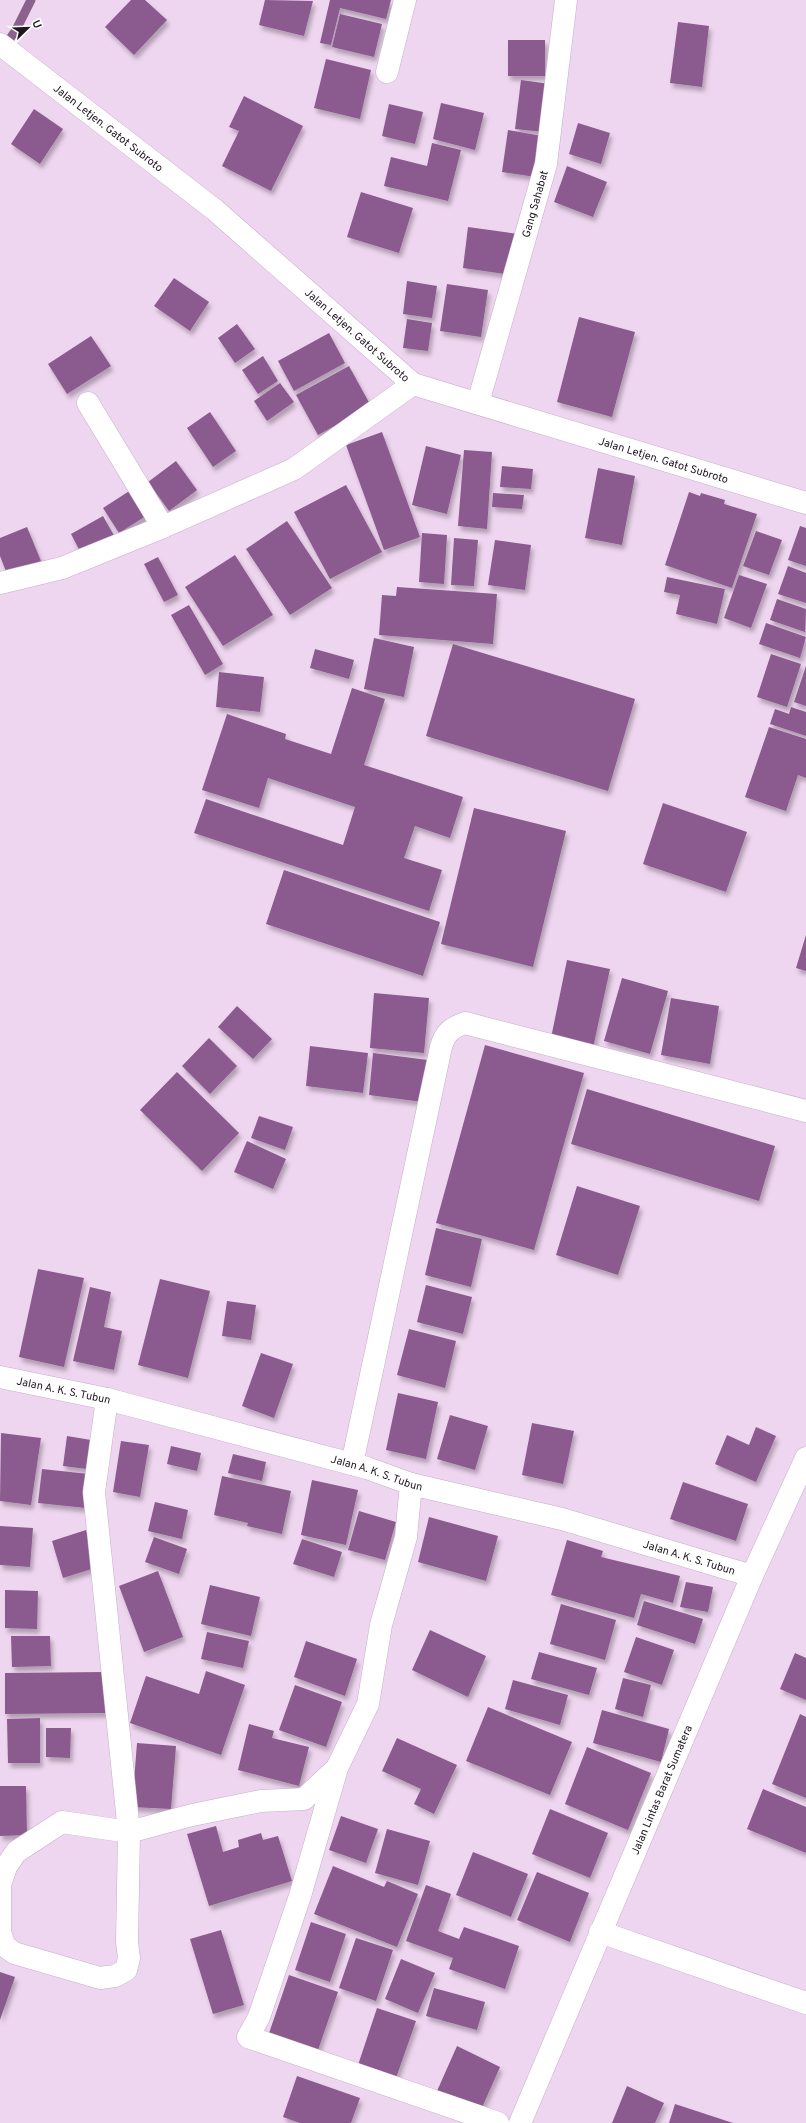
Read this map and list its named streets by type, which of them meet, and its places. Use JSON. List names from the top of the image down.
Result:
{
  "streets": {
    "main road": [
      "Jalan Letjen. Gatot Subroto",
      "Gang Sahabat",
      "Jalan A. K. S. Tubun",
      "Jalan Lintas Barat Sumatera"
    ]
  },
  "crossings": [
    ["Jalan Letjen. Gatot Subroto", "Gang Sahabat"],
    ["Jalan A. K. S. Tubun", "Jalan Lintas Barat Sumatera"]
  ],
  "north": "top right"
}
